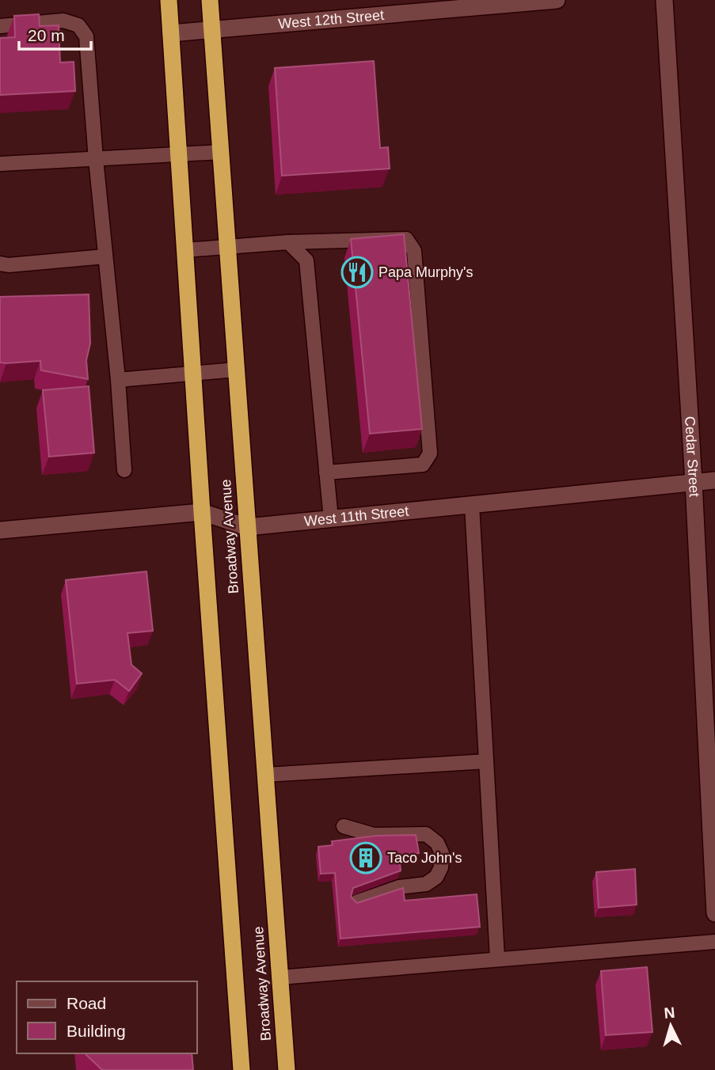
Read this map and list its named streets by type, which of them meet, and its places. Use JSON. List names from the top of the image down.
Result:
{
  "streets": {
    "highway": ["Broadway Avenue"],
    "street": ["West 12th Street", "Cedar Street", "West 11th Street"]
  },
  "crossings": [
    ["West 12th Street", "Broadway Avenue"],
    ["Cedar Street", "West 11th Street"],
    ["West 11th Street", "Broadway Avenue"]
  ],
  "places": {
    "restaurant": ["Papa Murphy's"],
    "building": ["Taco John's"]
  },
  "legend": ["Road", "Building"],
  "scale_bar": "20 m",
  "north": "top"
}
